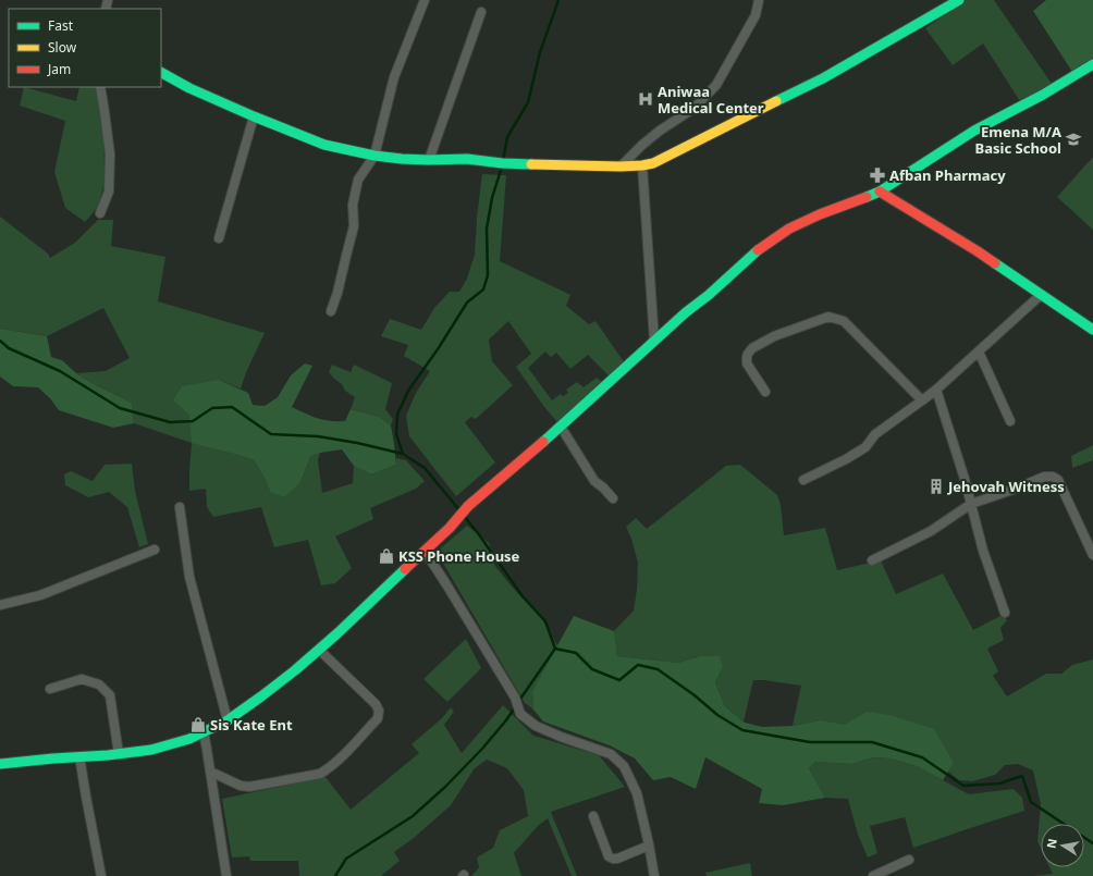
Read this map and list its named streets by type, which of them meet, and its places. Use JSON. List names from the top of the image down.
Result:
{
  "places": {
    "hospital": ["Aniwaa Medical Center"],
    "school or university": ["Emena M/A Basic School"],
    "pharmacy": ["Afban Pharmacy"],
    "building": ["Jehovah Witness"],
    "shop": ["KSS Phone House", "Sis Kate Ent"]
  },
  "legend": ["Fast", "Slow", "Jam"],
  "north": "left"
}
